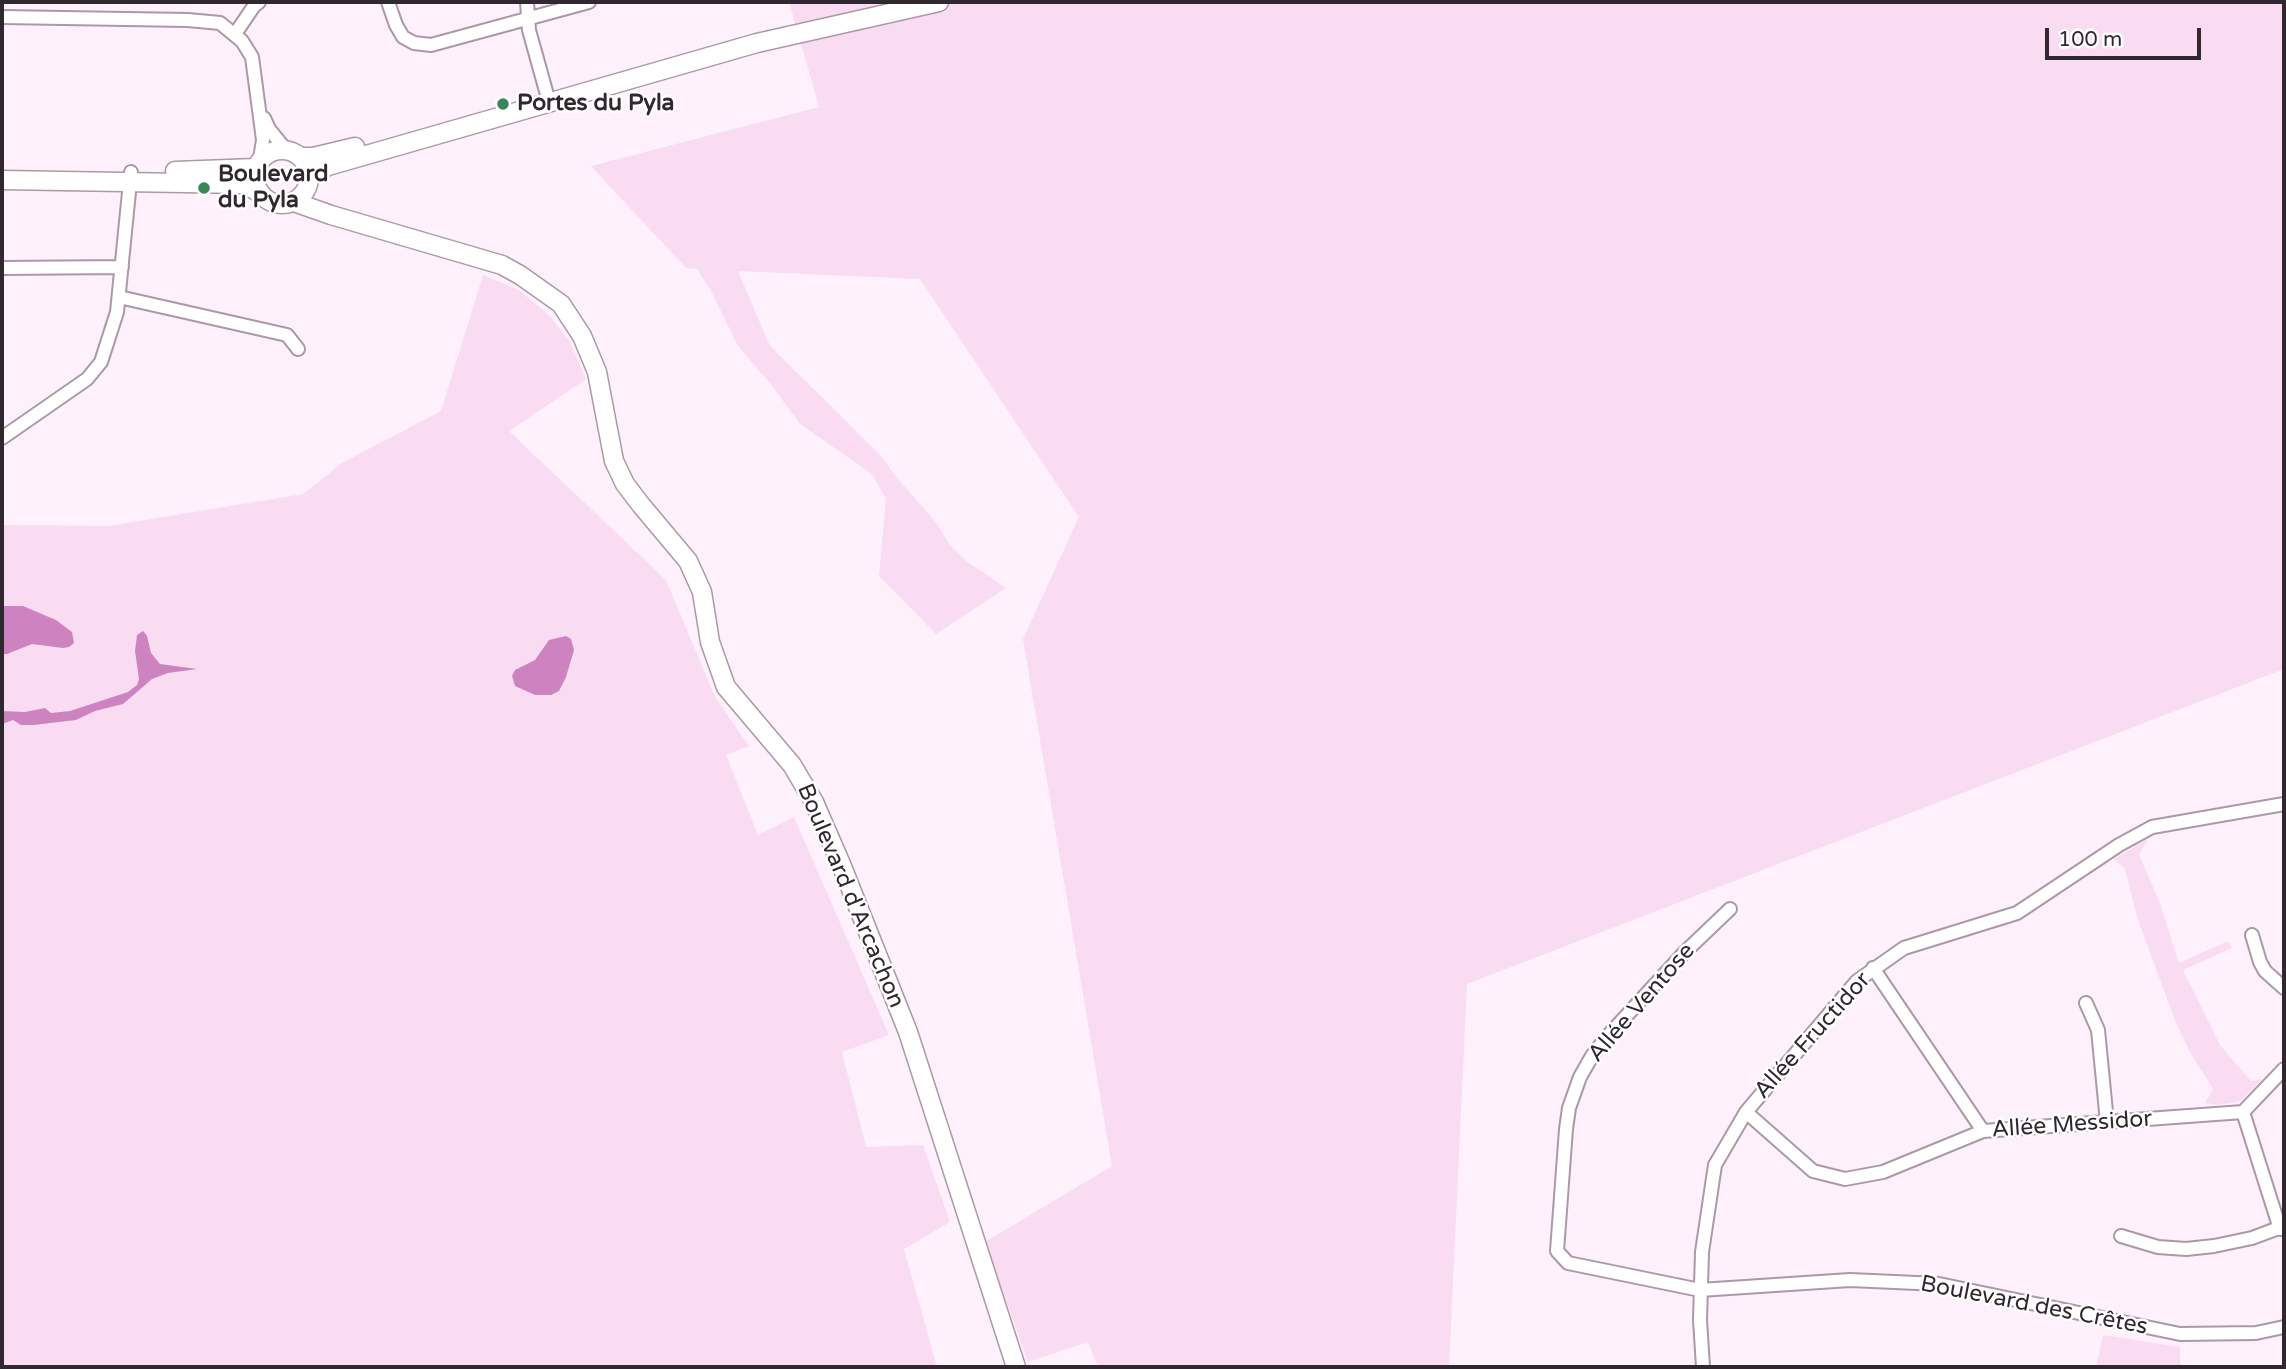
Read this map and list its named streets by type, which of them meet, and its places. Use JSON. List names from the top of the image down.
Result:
{
  "streets": {
    "main road": ["Boulevard d'Arcachon"],
    "street": [
      "Allée Ventose",
      "Allée Fructidor",
      "Allée Messidor",
      "Boulevard des Crêtes"
    ]
  },
  "crossings": [
    ["Allée Ventose", "Allée Fructidor"],
    ["Allée Ventose", "Boulevard des Crêtes"],
    ["Allée Fructidor", "Allée Messidor"],
    ["Allée Fructidor", "Boulevard des Crêtes"]
  ],
  "places": ["Portes du Pyla", "Boulevard du Pyla"],
  "scale_bar": "100 m"
}
